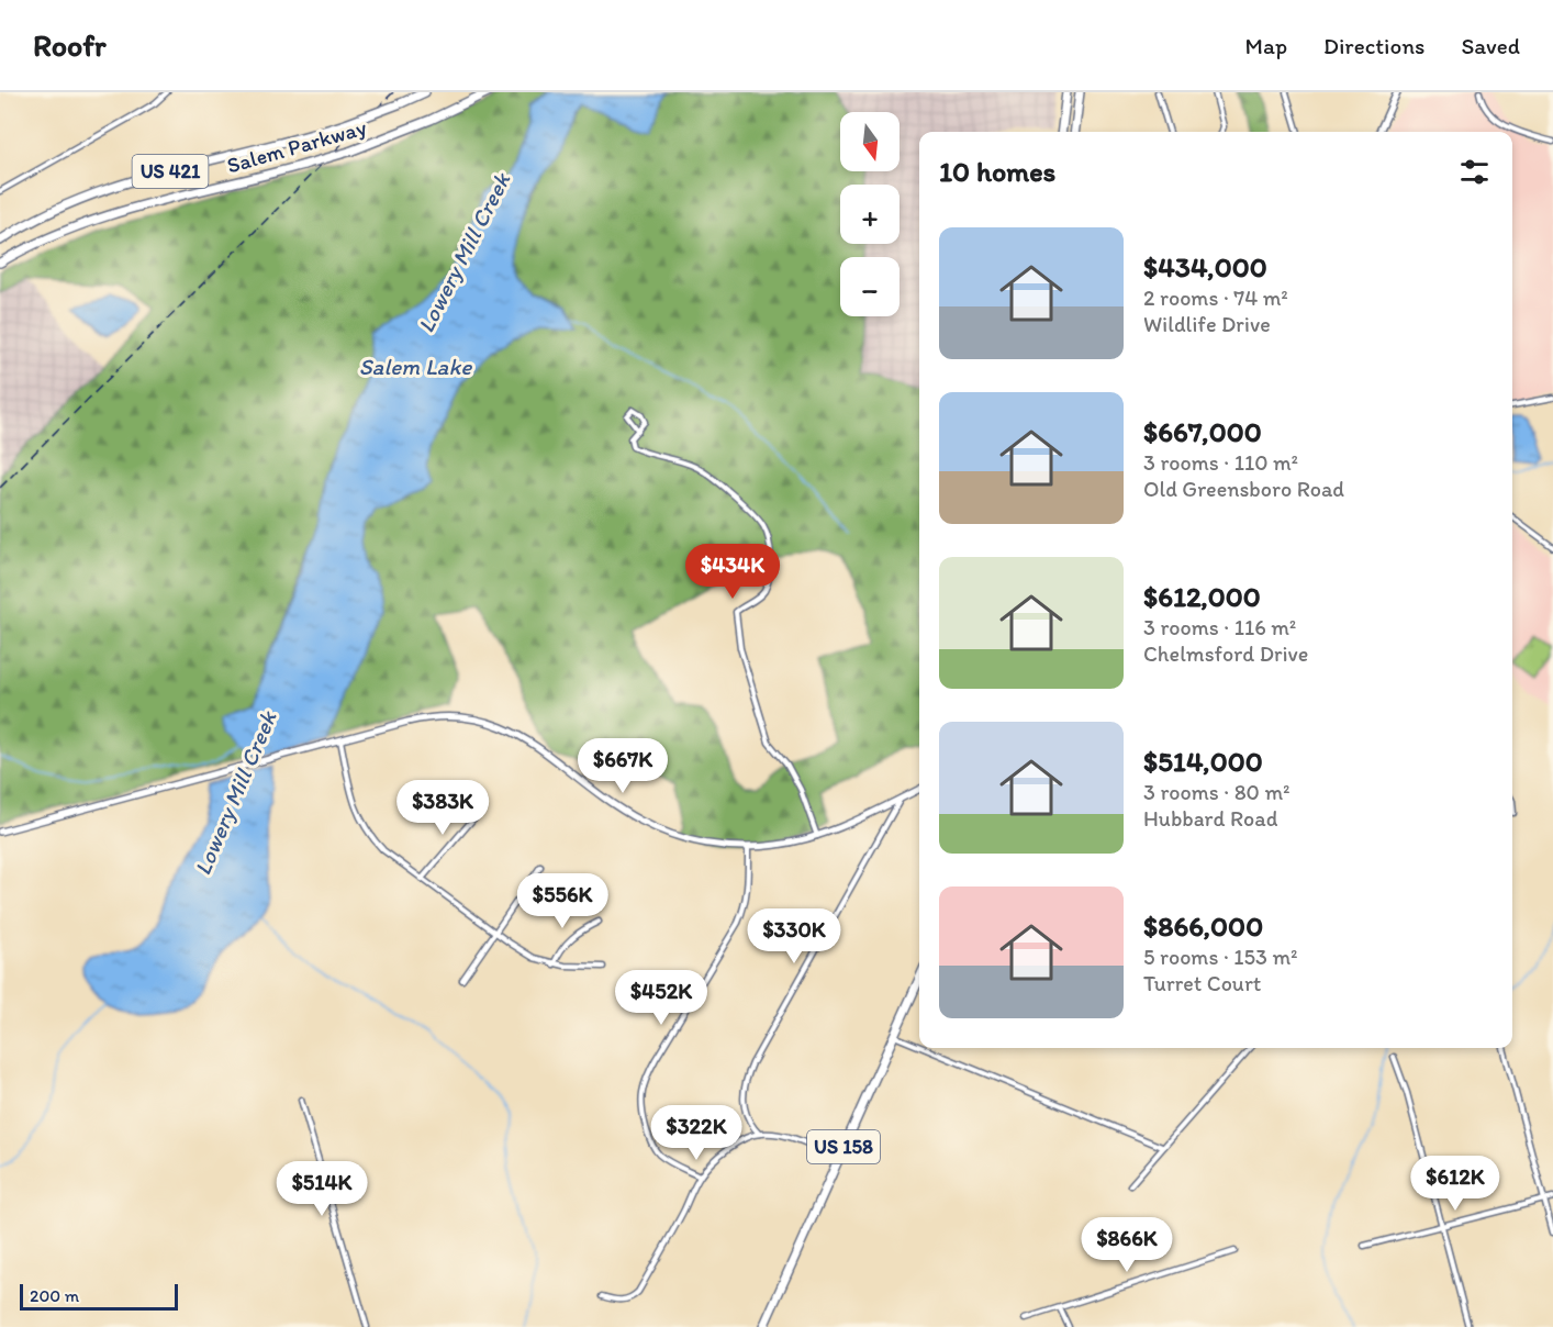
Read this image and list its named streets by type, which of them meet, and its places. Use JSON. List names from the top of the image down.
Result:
{
  "streets": {
    "highway": ["Salem Parkway", "US 421", "US 158"]
  },
  "water": ["Lowery Mill Creek", "Salem Lake"],
  "scale_bar": "200 m",
  "north": "bottom",
  "page": {
    "header": "Roofr",
    "nav": ["Map", "Directions", "Saved"],
    "map_buttons": ["+", "−"],
    "heading": "10 homes",
    "list": [
      {
        "name": "$434,000",
        "note": "2 rooms · 74 m² · Wildlife Drive"
      },
      {
        "name": "$667,000",
        "note": "3 rooms · 110 m² · Old Greensboro Road"
      },
      {
        "name": "$612,000",
        "note": "3 rooms · 116 m² · Chelmsford Drive"
      },
      {
        "name": "$514,000",
        "note": "3 rooms · 80 m² · Hubbard Road"
      },
      {
        "name": "$866,000",
        "note": "5 rooms · 153 m² · Turret Court"
      }
    ],
    "price": [
      "$434K",
      "$667K",
      "$383K",
      "$556K",
      "$330K",
      "$452K",
      "$322K",
      "$612K",
      "$514K",
      "$866K"
    ],
    "scale": "200 m"
  }
}
